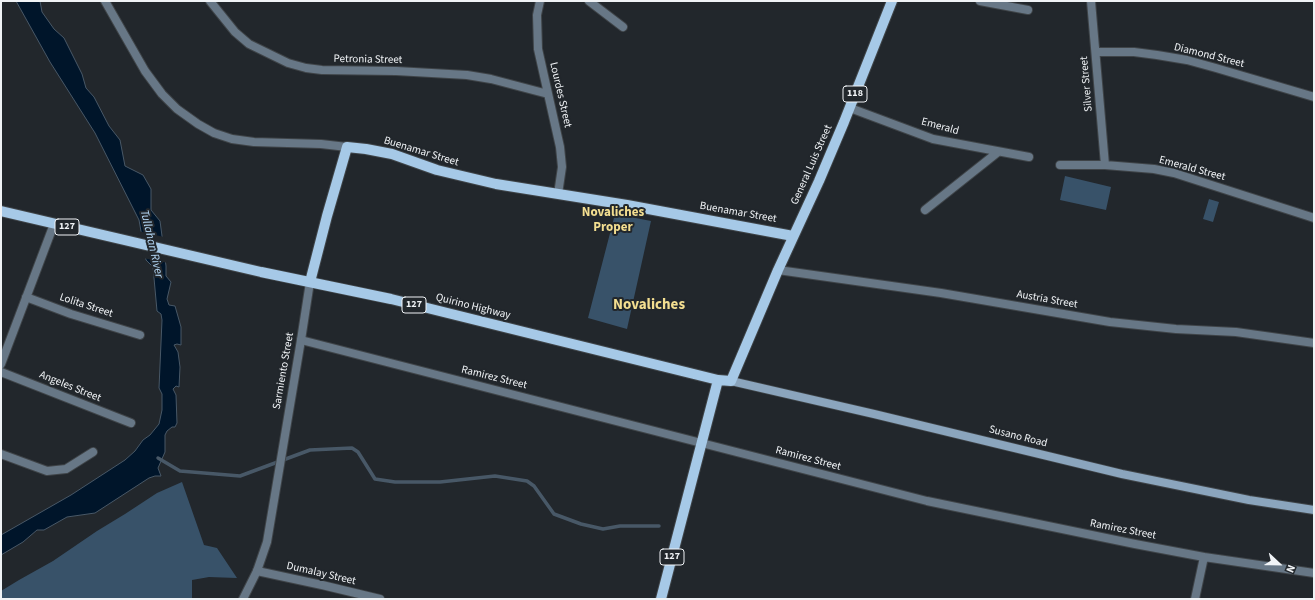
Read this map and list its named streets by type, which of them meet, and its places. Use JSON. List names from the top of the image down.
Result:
{
  "streets": {
    "main road": [
      "118",
      "Buenamar Street",
      "General Luis Street",
      "127",
      "Quirino Highway",
      "Sarmiento Street",
      "Susano Road"
    ],
    "street": [
      "Diamond Street",
      "Petronia Street",
      "Silver Street",
      "Lourdes Street",
      "Emerald",
      "Emerald Street",
      "Austria Street",
      "Lolita Street",
      "Ramirez Street",
      "Angeles Street",
      "Dumalay Street"
    ]
  },
  "crossings": [
    ["Diamond Street", "Silver Street"],
    ["Petronia Street", "Lourdes Street"],
    ["Silver Street", "Emerald Street"],
    ["Lourdes Street", "Buenamar Street"],
    ["Emerald", "General Luis Street"],
    ["Buenamar Street", "General Luis Street"],
    ["Buenamar Street", "Sarmiento Street"],
    ["General Luis Street", "Austria Street"],
    ["General Luis Street", "Susano Road"],
    ["127", "Quirino Highway"],
    ["127", "Ramirez Street"],
    ["127", "Susano Road"],
    ["Quirino Highway", "Sarmiento Street"],
    ["Quirino Highway", "Susano Road"],
    ["Sarmiento Street", "Ramirez Street"],
    ["Sarmiento Street", "Dumalay Street"]
  ],
  "districts": ["Novaliches Proper", "Novaliches"],
  "water": ["Tullahan River"],
  "north": "right"
}
